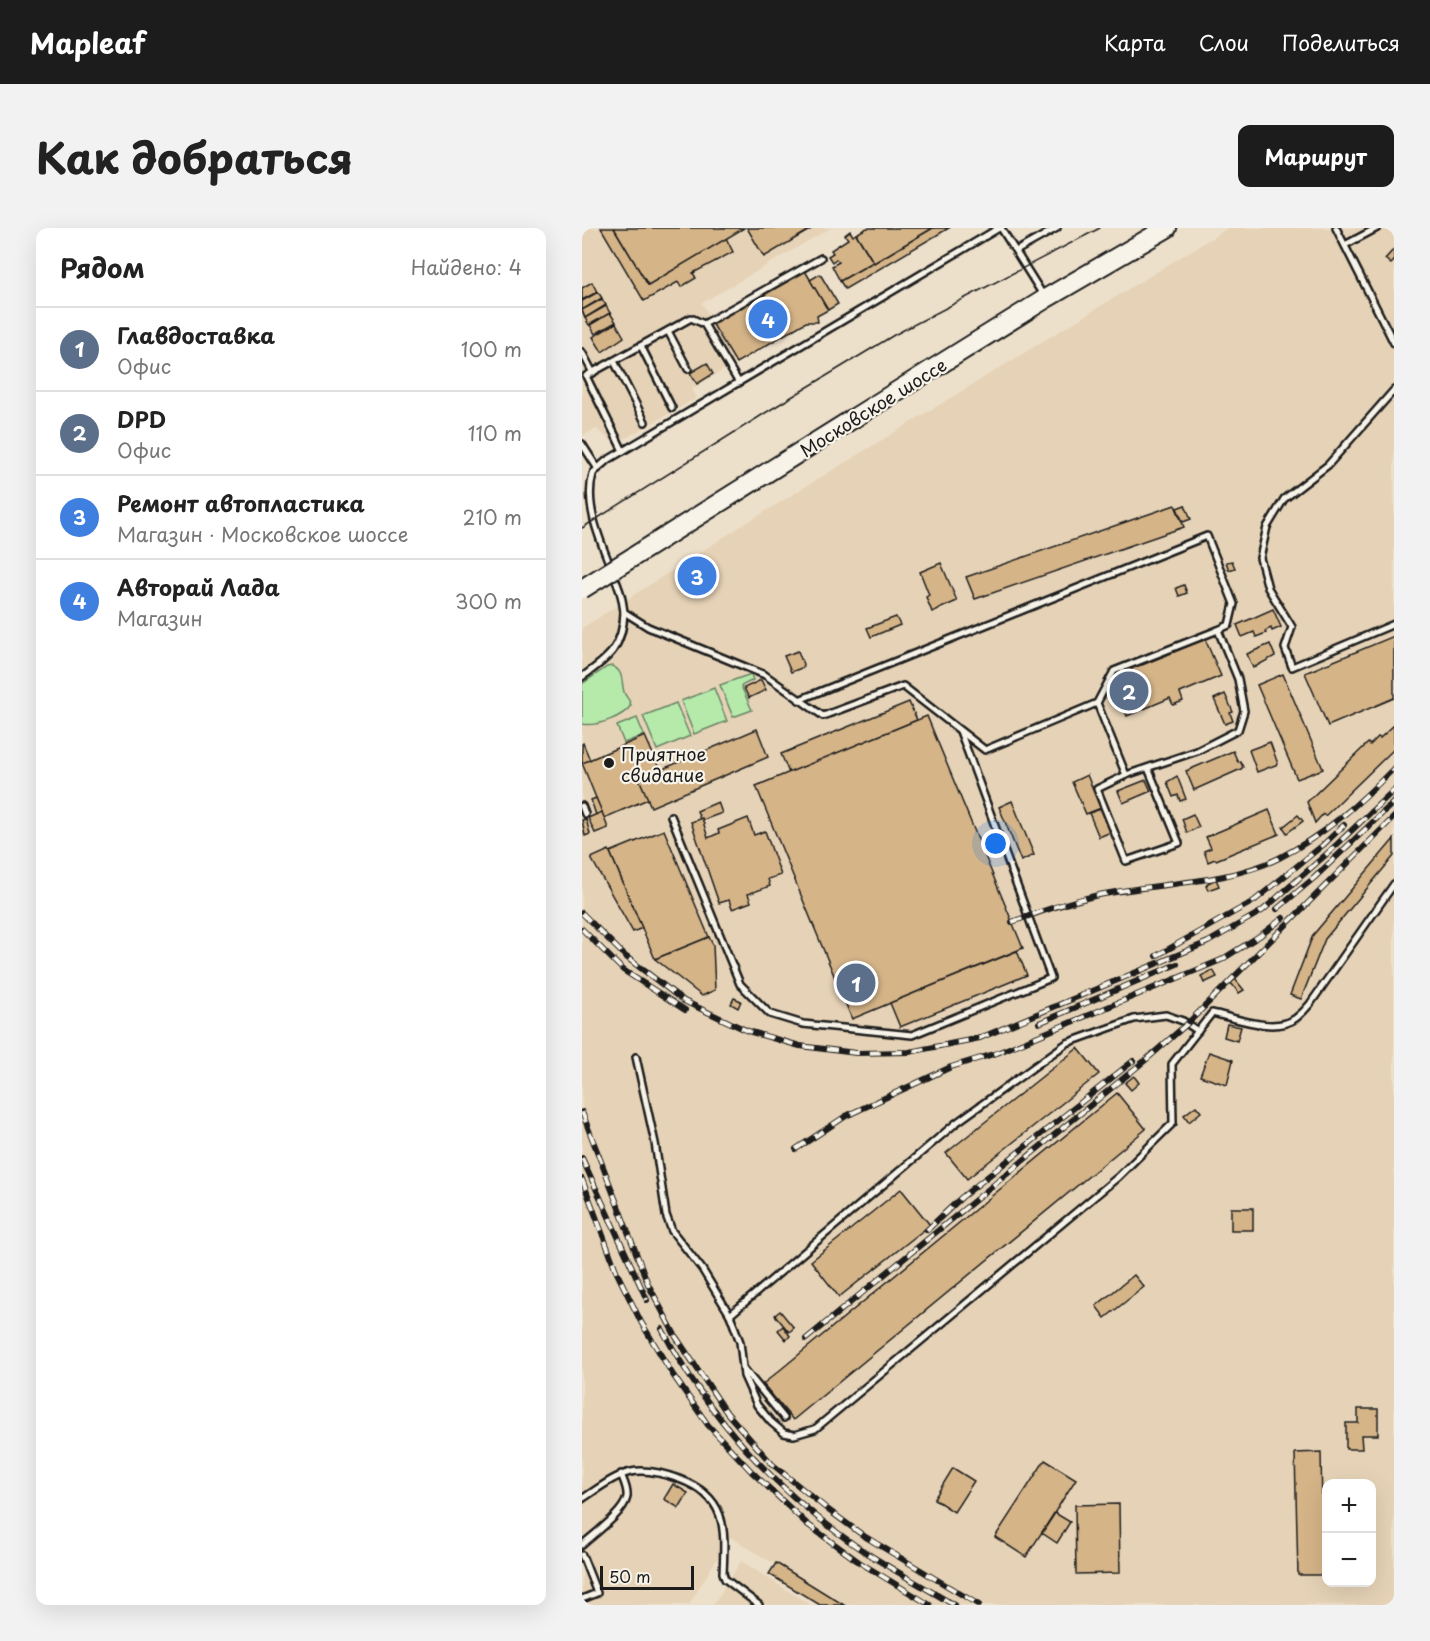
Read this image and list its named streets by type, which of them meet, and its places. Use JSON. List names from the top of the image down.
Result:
{
  "streets": {
    "main road": ["Московское шоссе"]
  },
  "places": ["Приятное свидание"],
  "scale_bar": "50 m",
  "page": {
    "header": "Mapleaf",
    "nav": ["Карта", "Слои", "Поделиться"],
    "title": "Как добраться",
    "buttons": "Маршрут",
    "heading": ["Рядом", "Найдено: 4"],
    "pins": [
      "4",
      "3",
      "2",
      "1"
    ],
    "list": [
      {
        "mark": "1",
        "name": "Главдоставка",
        "note": "Офис",
        "value": "100 m"
      },
      {
        "mark": "2",
        "name": "DPD",
        "note": "Офис",
        "value": "110 m"
      },
      {
        "mark": "3",
        "name": "Ремонт автопластика",
        "note": "Магазин · Московское шоссе",
        "value": "210 m"
      },
      {
        "mark": "4",
        "name": "Авторай Лада",
        "note": "Магазин",
        "value": "300 m"
      }
    ],
    "map_buttons": ["+", "−"],
    "scale": "50 m"
  }
}
